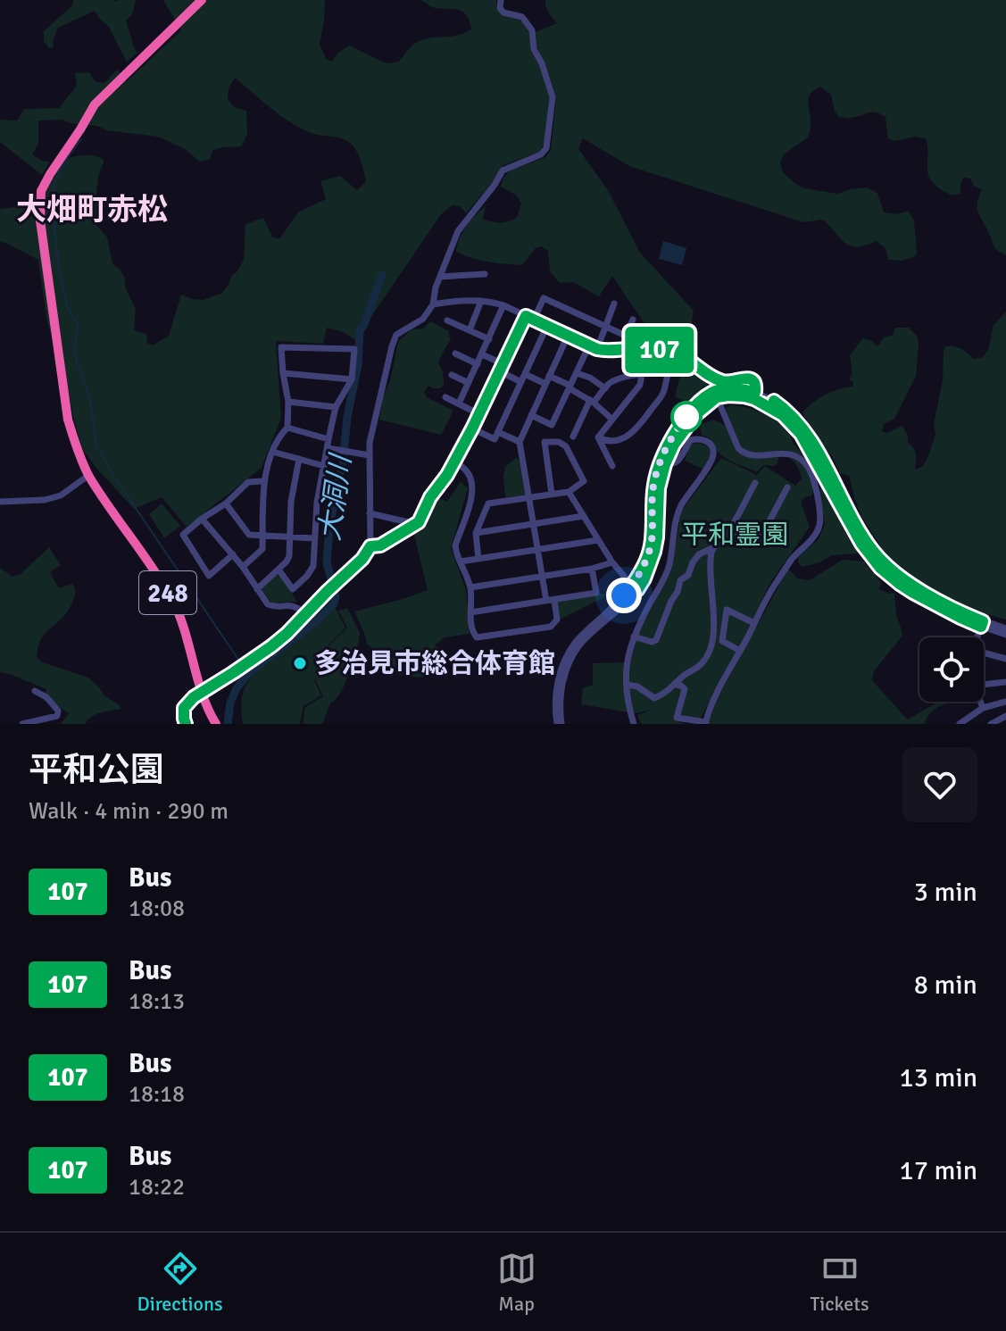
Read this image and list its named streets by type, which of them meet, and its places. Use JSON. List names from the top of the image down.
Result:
{
  "streets": {
    "highway": ["248"]
  },
  "districts": ["大畑町赤松"],
  "water": ["大洞川"],
  "parks": ["平和霊園"],
  "places": ["多治見市総合体育館"],
  "lines": ["bus line 107"],
  "page": {
    "on_map": "107",
    "heading": ["平和公園", "Walk · 4 min · 290 m"],
    "list": [
      {
        "mark": "107",
        "name": "Bus",
        "note": "18:08",
        "value": "3 min"
      },
      {
        "mark": "107",
        "name": "Bus",
        "note": "18:13",
        "value": "8 min"
      },
      {
        "mark": "107",
        "name": "Bus",
        "note": "18:18",
        "value": "13 min"
      },
      {
        "mark": "107",
        "name": "Bus",
        "note": "18:22",
        "value": "17 min"
      }
    ],
    "tabs": ["Directions", "Map", "Tickets"]
  }
}
